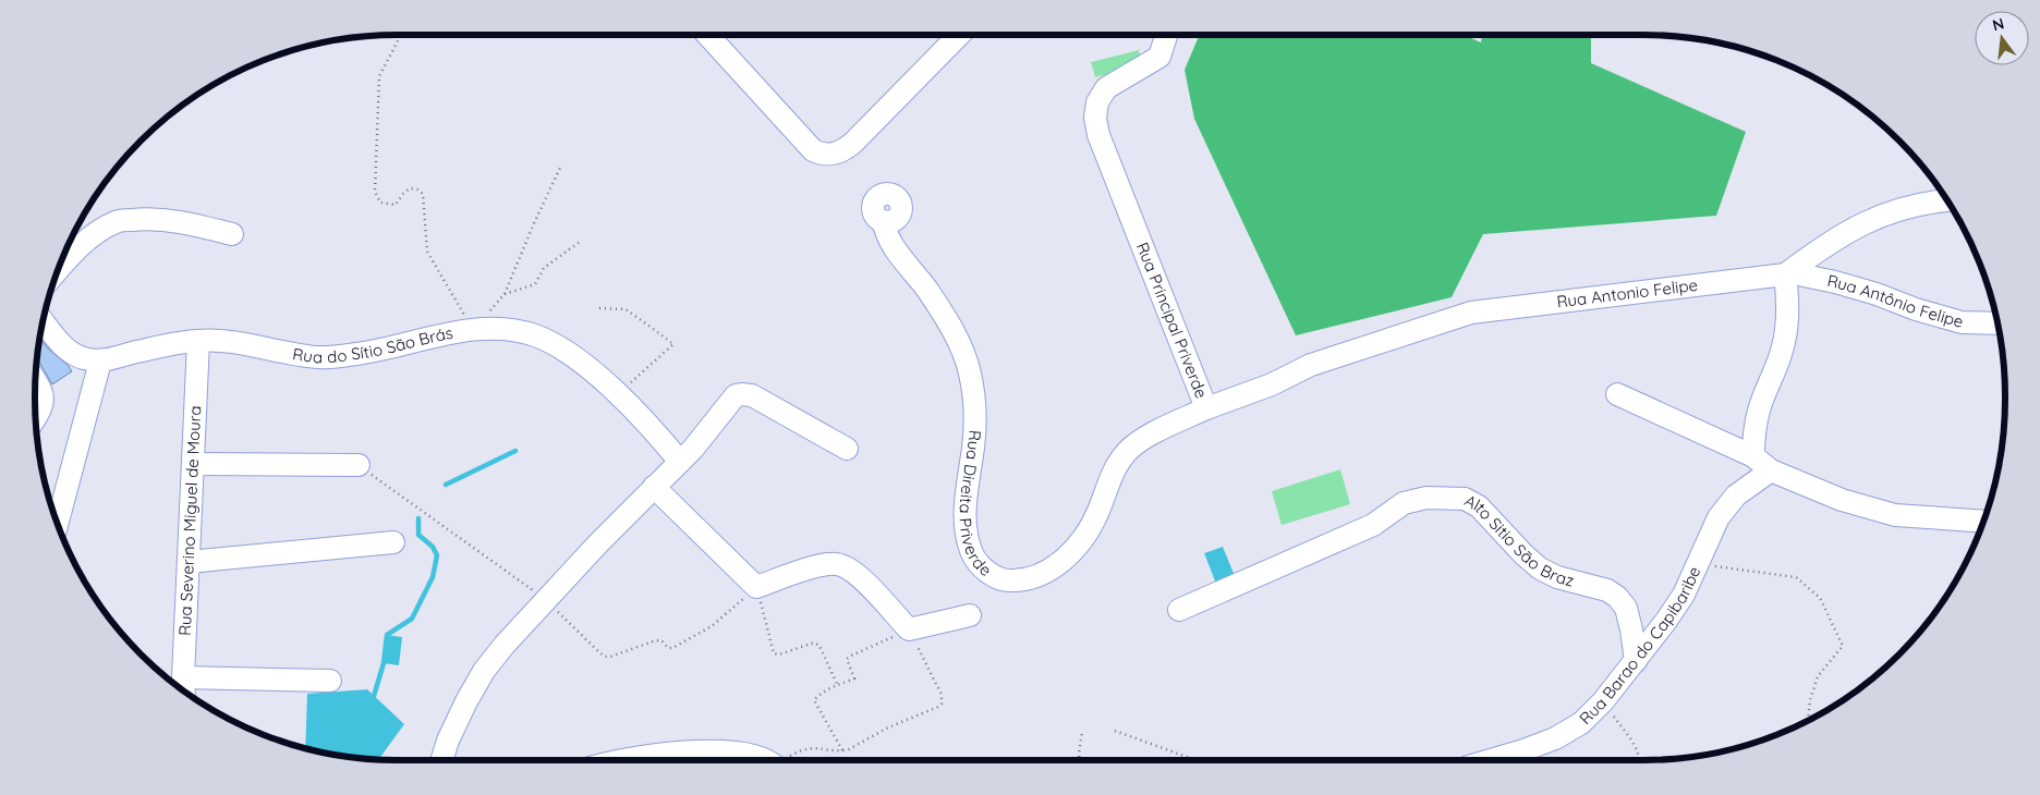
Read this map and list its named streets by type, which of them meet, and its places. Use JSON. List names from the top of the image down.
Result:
{
  "streets": {
    "street": [
      "Rua Antonio Felipe",
      "Rua Antônio Felipe",
      "Rua Principal Priverde",
      "Rua do Sítio São Brás",
      "Rua Direita Priverde",
      "Rua Severino Miguel de Moura",
      "Alto Sitio São Braz",
      "Rua Barao do Capibaribe"
    ]
  },
  "crossings": [
    ["Rua Antonio Felipe", "Rua Antônio Felipe"],
    ["Rua Antonio Felipe", "Rua Principal Priverde"],
    ["Rua Principal Priverde", "Rua Direita Priverde"],
    ["Rua do Sítio São Brás", "Rua Severino Miguel de Moura"],
    ["Alto Sitio São Braz", "Rua Barao do Capibaribe"]
  ],
  "north": "top"
}
